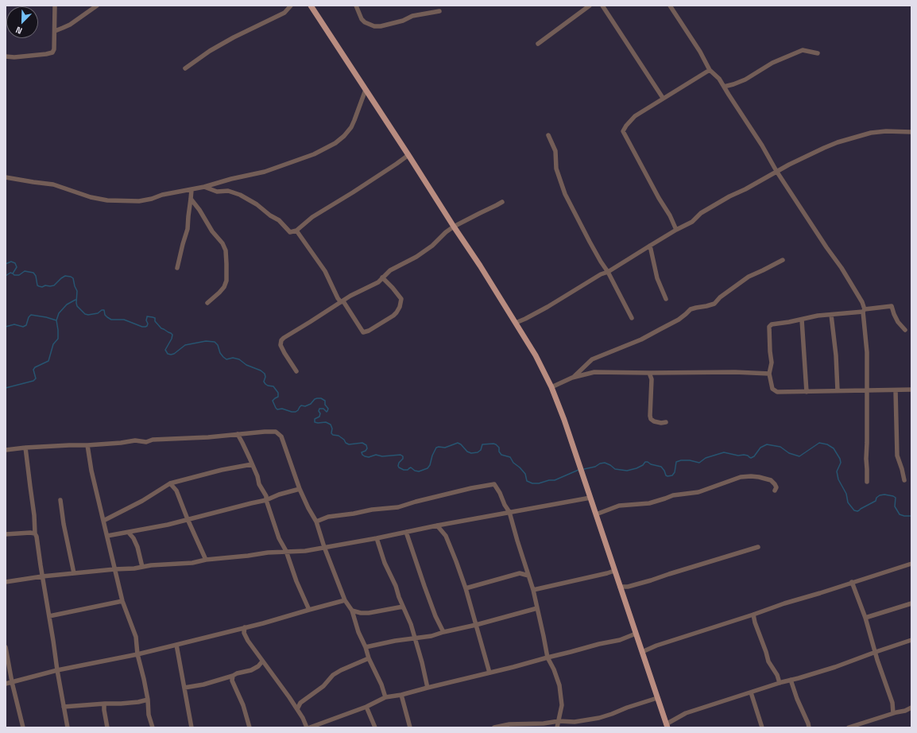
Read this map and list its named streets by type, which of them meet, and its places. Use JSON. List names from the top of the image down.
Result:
{
  "north": "bottom left"
}
